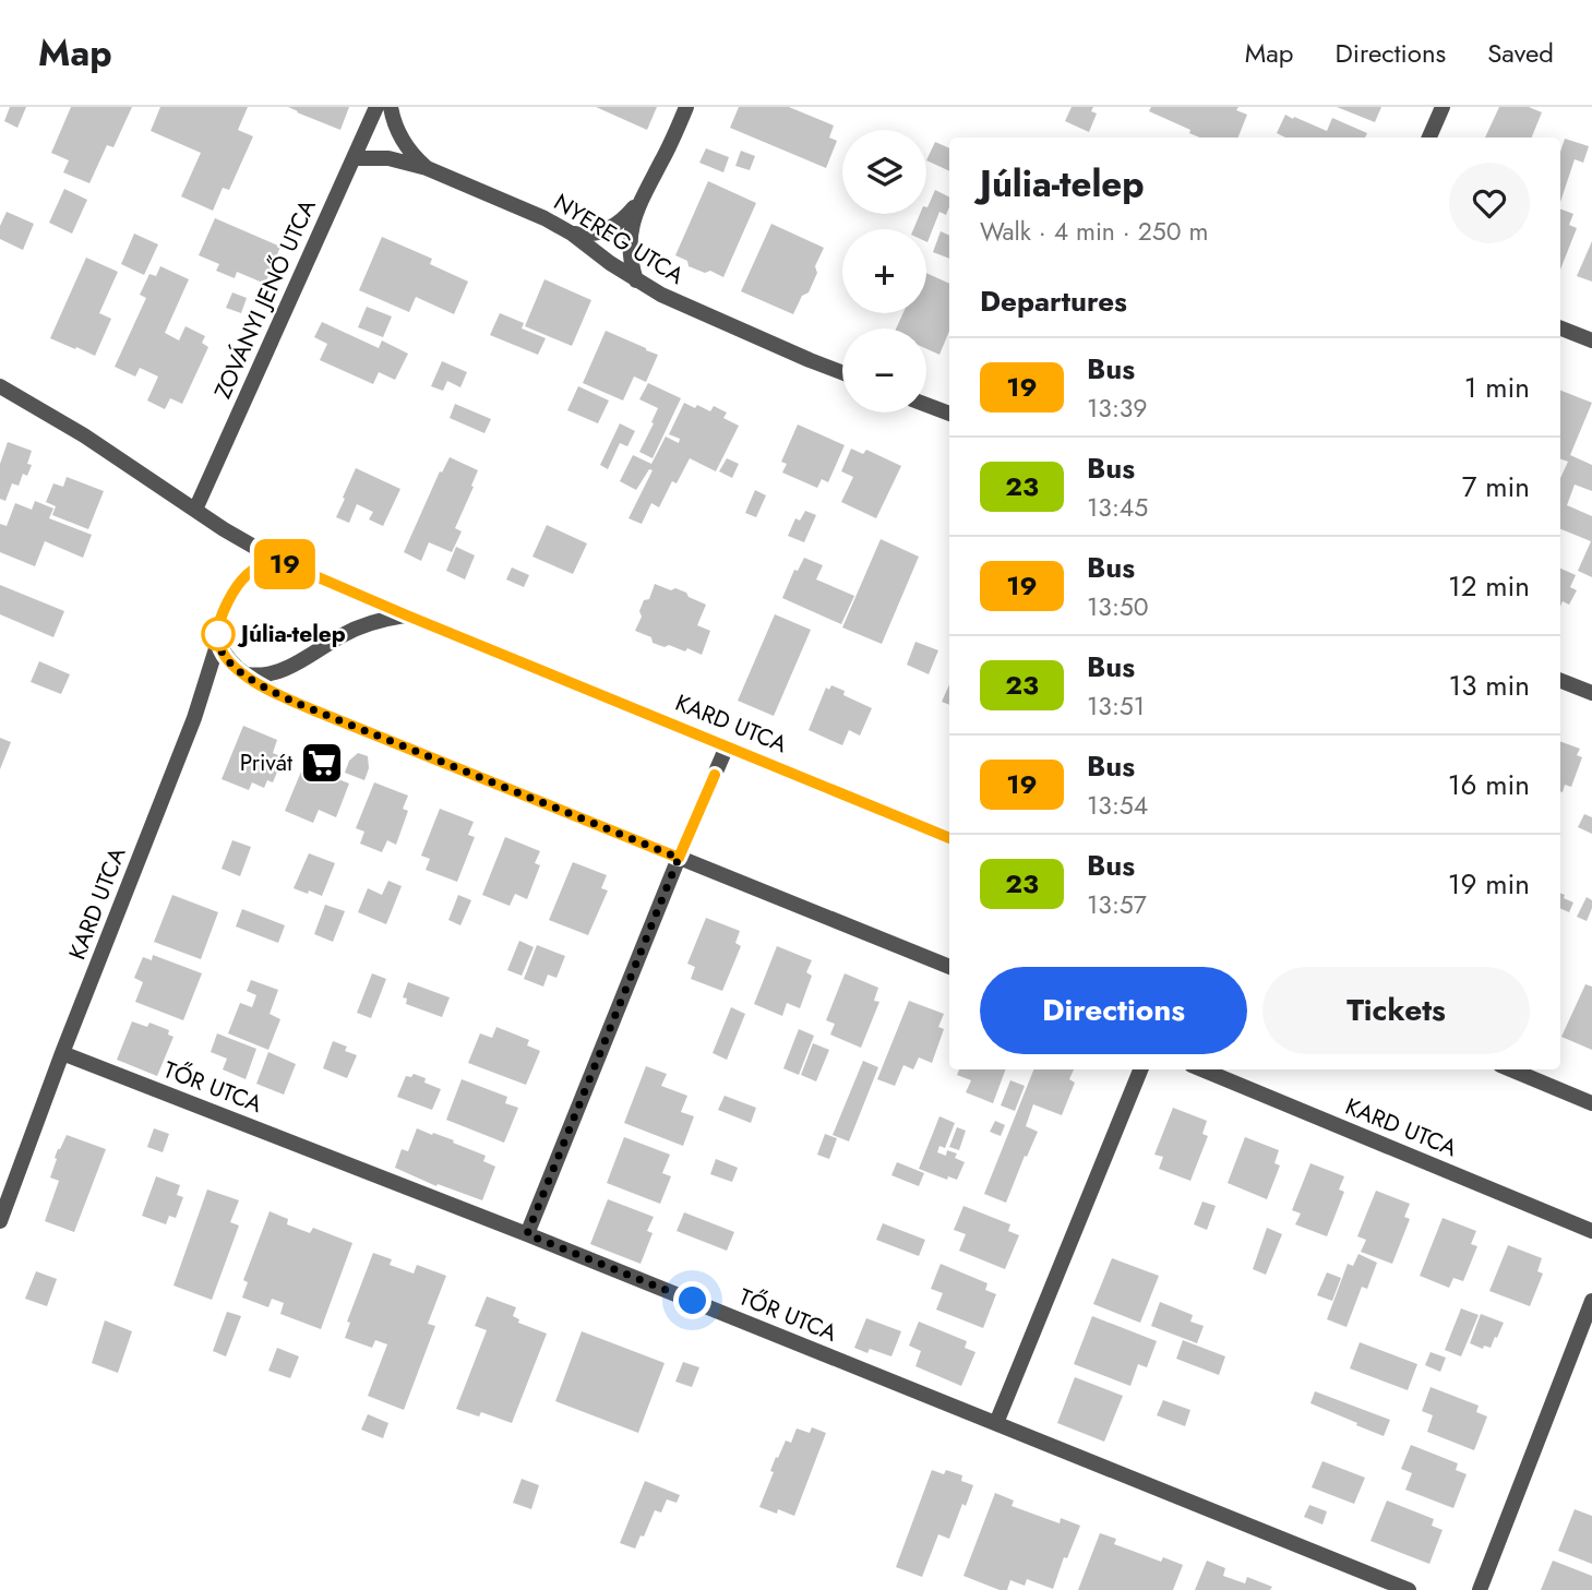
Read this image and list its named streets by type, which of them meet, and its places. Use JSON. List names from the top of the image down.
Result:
{
  "streets": {
    "street": [
      "NYEREG UTCA",
      "ZOVÁNYI JENŐ UTCA",
      "KARD UTCA",
      "TŐR UTCA"
    ]
  },
  "crossings": [
    ["NYEREG UTCA", "ZOVÁNYI JENŐ UTCA"],
    ["ZOVÁNYI JENŐ UTCA", "KARD UTCA"],
    ["KARD UTCA", "TŐR UTCA"]
  ],
  "places": {
    "other": ["Júlia-telep"],
    "supermarket": ["Privát"]
  },
  "lines": ["bus line 19"],
  "page": {
    "header": "Map",
    "nav": ["Map", "Directions", "Saved"],
    "on_map": "19",
    "map_buttons": ["+", "−"],
    "heading": [
      ["Júlia-telep", "Walk · 4 min · 250 m"],
      "Departures"
    ],
    "list": [
      {
        "mark": "19",
        "name": "Bus",
        "note": "13:39",
        "value": "1 min"
      },
      {
        "mark": "23",
        "name": "Bus",
        "note": "13:45",
        "value": "7 min"
      },
      {
        "mark": "19",
        "name": "Bus",
        "note": "13:50",
        "value": "12 min"
      },
      {
        "mark": "23",
        "name": "Bus",
        "note": "13:51",
        "value": "13 min"
      },
      {
        "mark": "19",
        "name": "Bus",
        "note": "13:54",
        "value": "16 min"
      },
      {
        "mark": "23",
        "name": "Bus",
        "note": "13:57",
        "value": "19 min"
      }
    ],
    "buttons": ["Directions", "Tickets"]
  }
}
